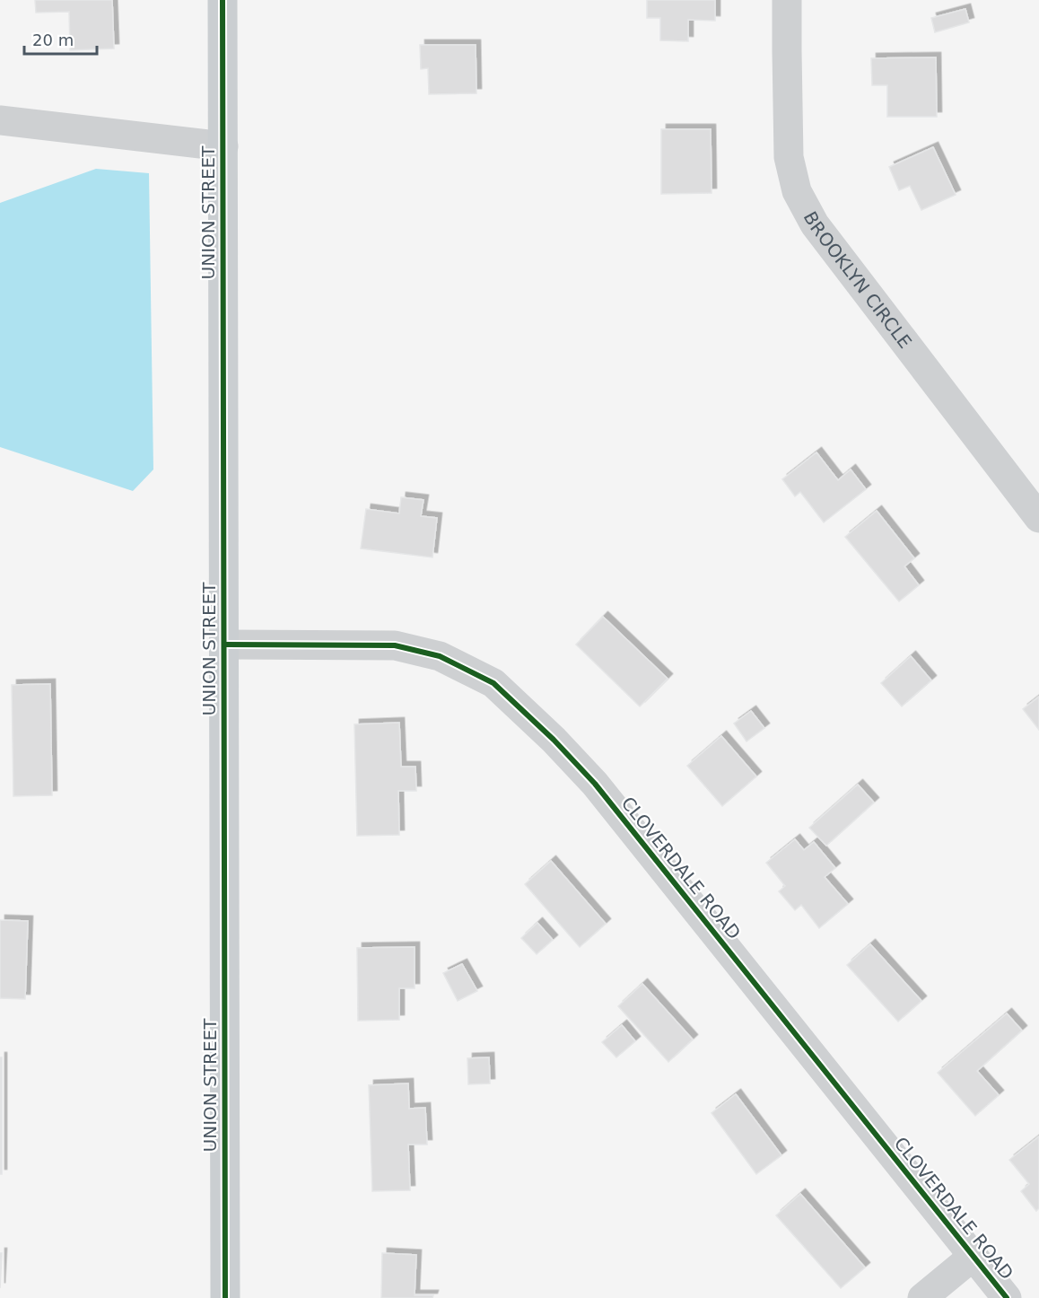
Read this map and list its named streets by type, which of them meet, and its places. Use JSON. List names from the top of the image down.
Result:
{
  "streets": {
    "main road": ["UNION STREET"],
    "street": ["BROOKLYN CIRCLE", "CLOVERDALE ROAD"]
  },
  "crossings": [
    ["UNION STREET", "CLOVERDALE ROAD"]
  ],
  "scale_bar": "20 m"
}
